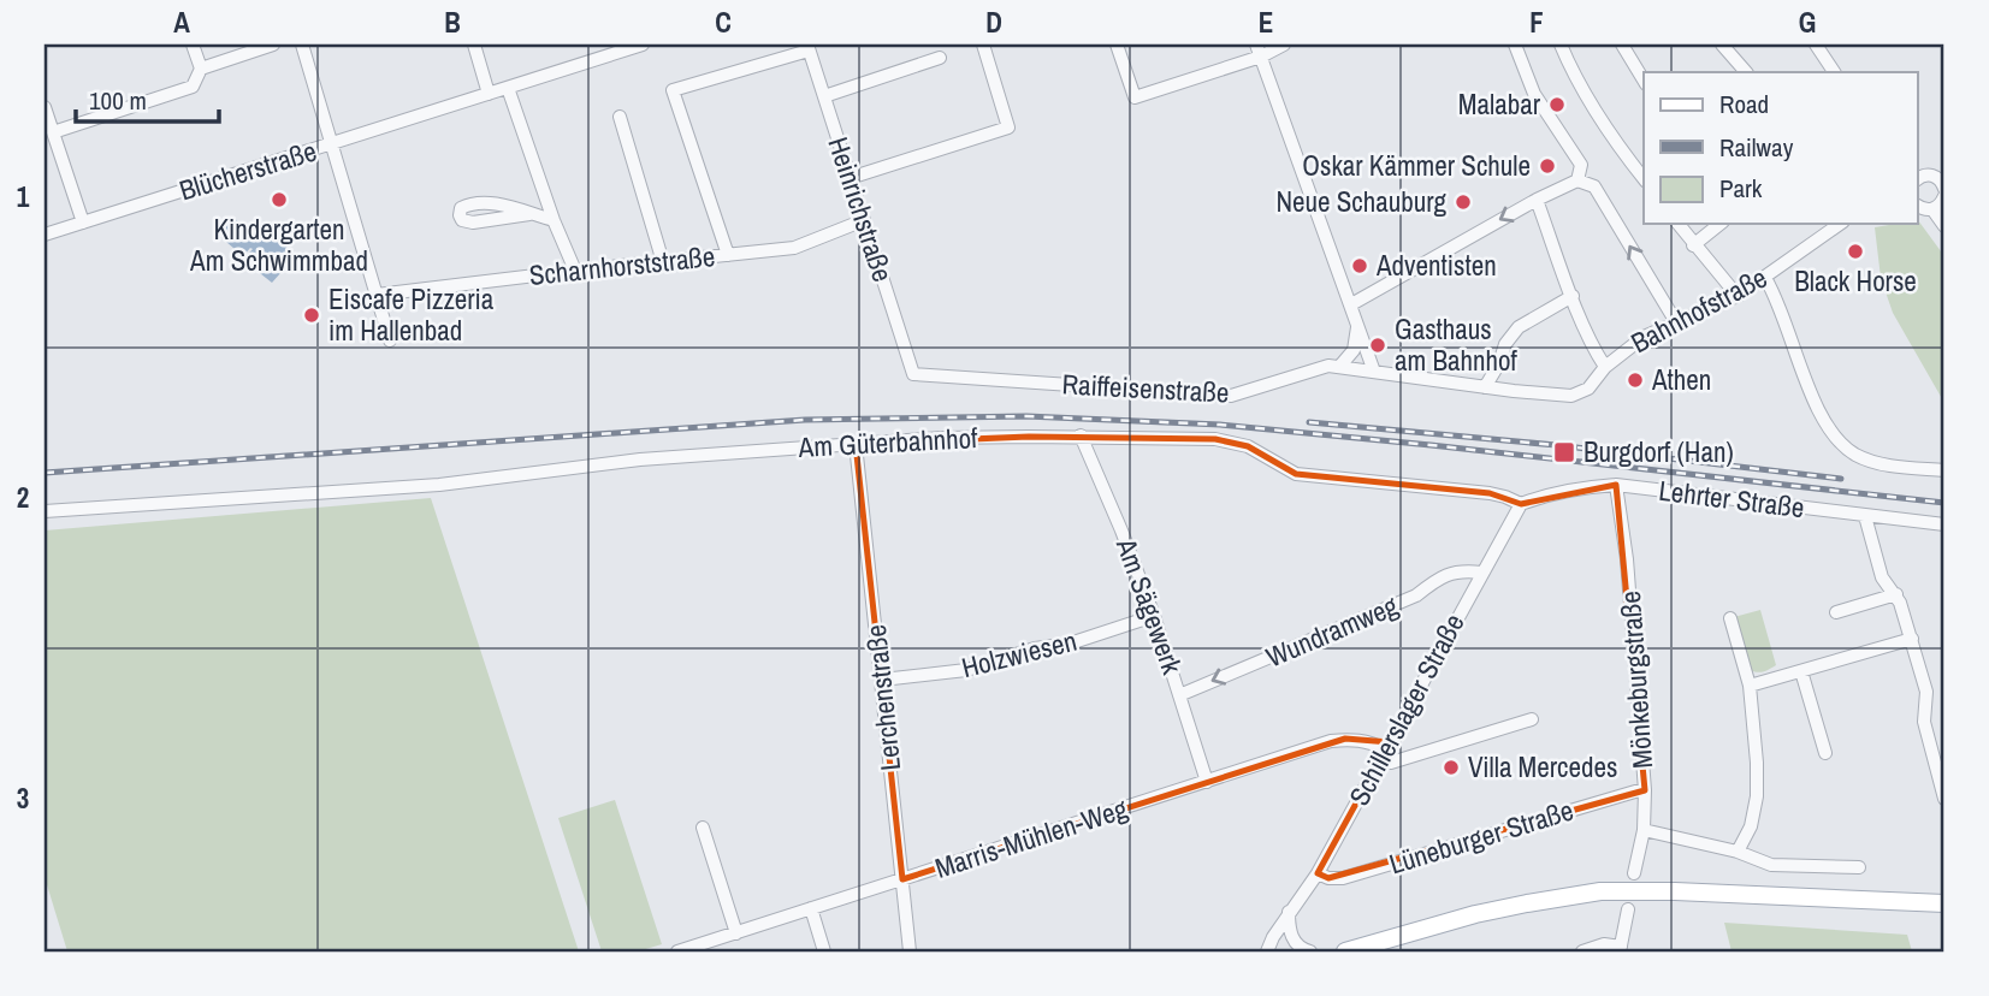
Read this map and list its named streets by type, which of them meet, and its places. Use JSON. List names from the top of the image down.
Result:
{
  "streets": {
    "street": [
      "Blücherstraße",
      "Heinrichstraße",
      "Scharnhorststraße",
      "Bahnhofstraße",
      "Raiffeisenstraße",
      "Am Güterbahnhof",
      "Lehrter Straße",
      "Am Sägewerk",
      "Wundramweg",
      "Holzwiesen",
      "Mönkeburgstraße",
      "Lerchenstraße",
      "Schillerslager Straße",
      "Lüneburger Straße",
      "Marris-Mühlen-Weg"
    ]
  },
  "crossings": [
    ["Heinrichstraße", "Scharnhorststraße"],
    ["Heinrichstraße", "Raiffeisenstraße"],
    ["Bahnhofstraße", "Raiffeisenstraße"],
    ["Am Güterbahnhof", "Lehrter Straße"],
    ["Am Güterbahnhof", "Am Sägewerk"],
    ["Am Güterbahnhof", "Lerchenstraße"],
    ["Am Güterbahnhof", "Schillerslager Straße"],
    ["Lehrter Straße", "Mönkeburgstraße"],
    ["Lehrter Straße", "Schillerslager Straße"],
    ["Am Sägewerk", "Wundramweg"],
    ["Am Sägewerk", "Holzwiesen"],
    ["Am Sägewerk", "Marris-Mühlen-Weg"],
    ["Wundramweg", "Schillerslager Straße"],
    ["Holzwiesen", "Lerchenstraße"],
    ["Mönkeburgstraße", "Lüneburger Straße"],
    ["Lerchenstraße", "Marris-Mühlen-Weg"],
    ["Schillerslager Straße", "Lüneburger Straße"],
    ["Schillerslager Straße", "Marris-Mühlen-Weg"]
  ],
  "one_way": ["Wundramweg"],
  "places": {
    "other": [
      "Malabar",
      "Oskar Kämmer Schule",
      "Kindergarten Am Schwimmbad",
      "Neue Schauburg",
      "Black Horse",
      "Adventisten",
      "Eiscafe Pizzeria im Hallenbad",
      "Gasthaus am Bahnhof",
      "Athen",
      "Villa Mercedes"
    ],
    "transit": ["Burgdorf (Han)"]
  },
  "legend": ["Road", "Railway", "Park"],
  "scale_bar": "100 m",
  "grid": {
    "columns": [
      "A",
      "B",
      "C",
      "D",
      "E",
      "F",
      "G"
    ],
    "rows": ["1", "2", "3"]
  }
}
